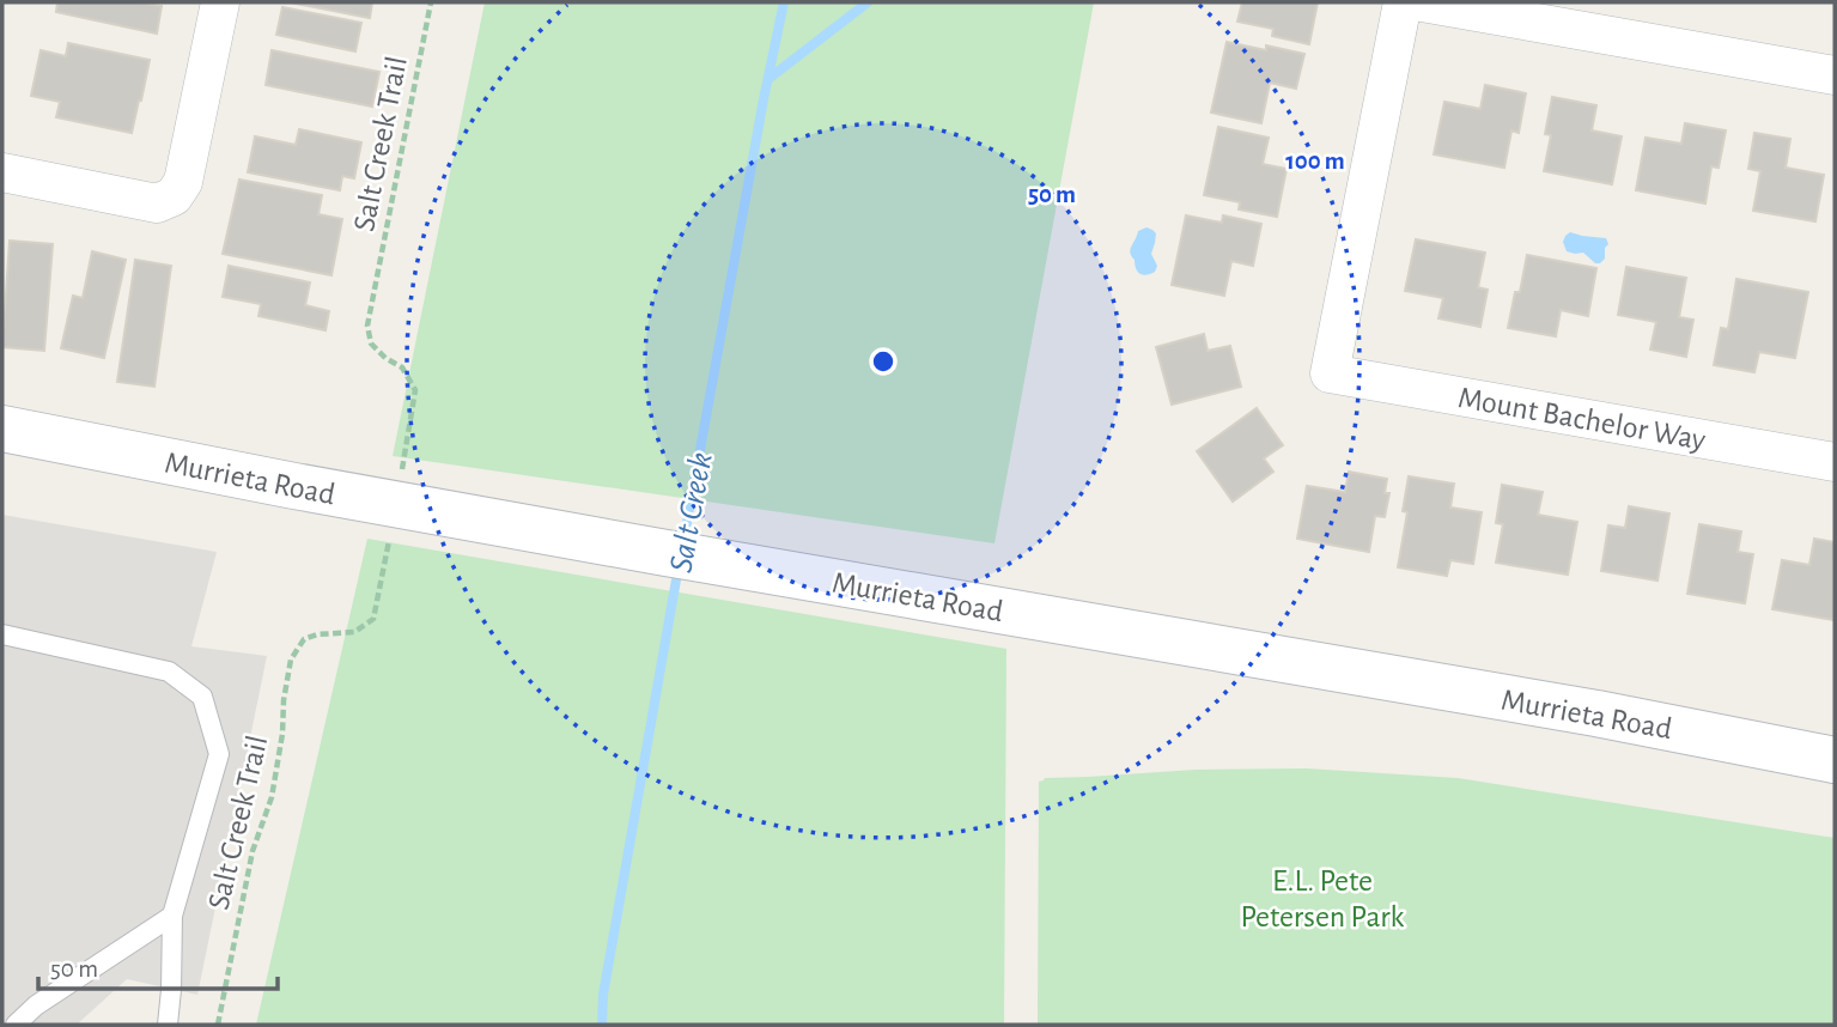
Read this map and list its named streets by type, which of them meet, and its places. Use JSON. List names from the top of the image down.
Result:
{
  "streets": {
    "main road": ["Murrieta Road"],
    "street": ["Mount Bachelor Way"],
    "path": ["Salt Creek Trail"]
  },
  "water": ["Salt Creek"],
  "parks": ["E.L. Pete Petersen Park"],
  "scale_bar": "50 m",
  "rings": ["100 m", "50 m"]
}
